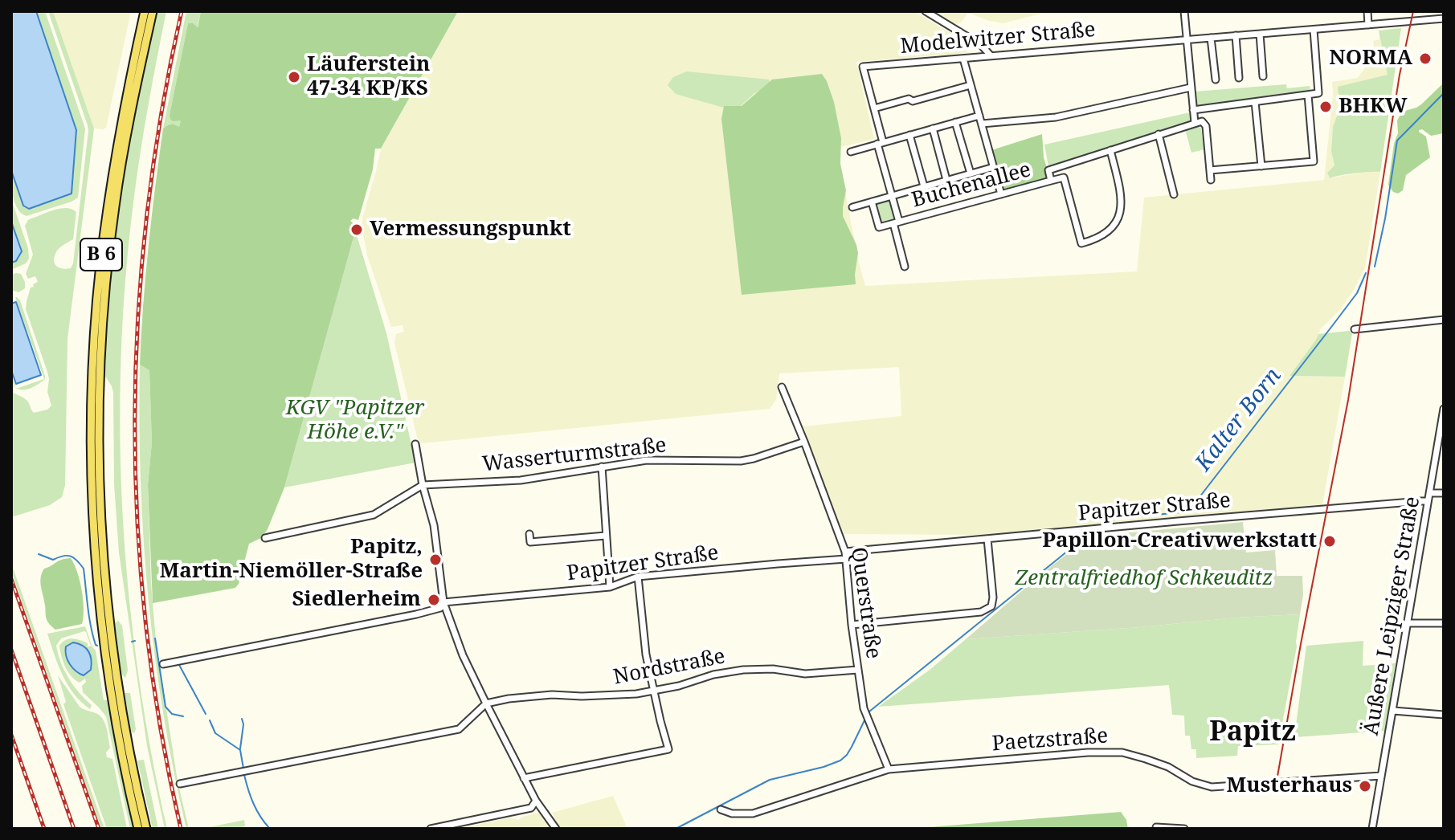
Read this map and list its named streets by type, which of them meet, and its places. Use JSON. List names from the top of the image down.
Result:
{
  "streets": {
    "main road": ["B 6"],
    "street": [
      "Modelwitzer Straße",
      "Buchenallee",
      "Wasserturmstraße",
      "Papitzer Straße",
      "Querstraße",
      "Äußere Leipziger Straße",
      "Nordstraße",
      "Paetzstraße"
    ]
  },
  "crossings": [
    ["Wasserturmstraße", "Querstraße"],
    ["Papitzer Straße", "Querstraße"],
    ["Papitzer Straße", "Äußere Leipziger Straße"],
    ["Querstraße", "Nordstraße"],
    ["Querstraße", "Paetzstraße"],
    ["Äußere Leipziger Straße", "Paetzstraße"]
  ],
  "districts": ["Papitz"],
  "water": ["Kalter Born"],
  "parks": ["KGV \"Papitzer Höhe e.V.\"", "Zentralfriedhof Schkeuditz"],
  "places": [
    "NORMA",
    "Läuferstein 47-34 KP/KS",
    "BHKW",
    "Vermessungspunkt",
    "Papillon-Creativwerkstatt",
    "Papitz, Martin-Niemöller-Straße",
    "Siedlerheim",
    "Musterhaus"
  ]
}
